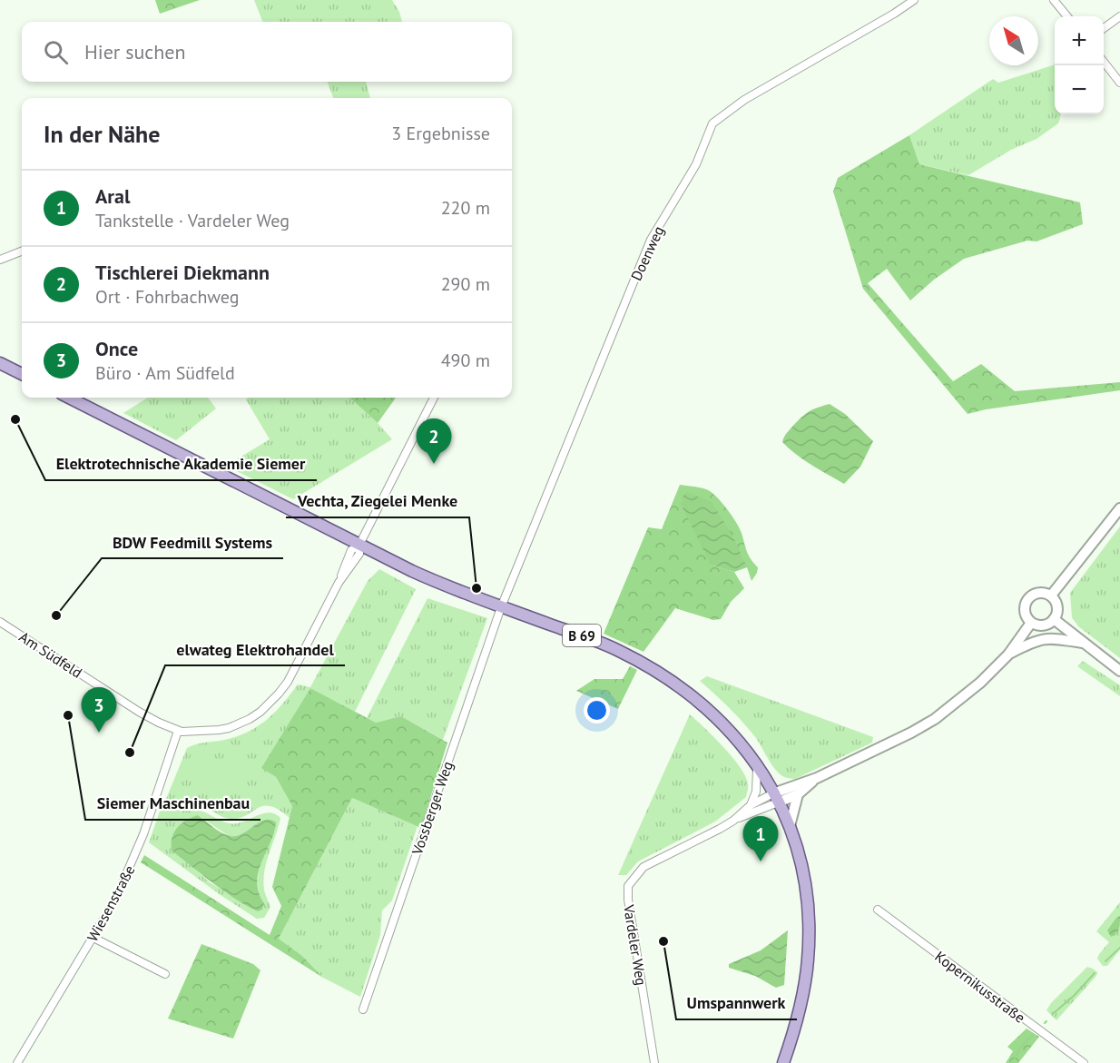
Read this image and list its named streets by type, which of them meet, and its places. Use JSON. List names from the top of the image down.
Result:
{
  "streets": {
    "main road": ["B 69"],
    "street": [
      "Doenweg",
      "Am Südfeld",
      "Vossberger Weg",
      "Wiesenstraße",
      "Vardeler Weg",
      "Kopernikusstraße"
    ]
  },
  "crossings": [
    ["Doenweg", "B 69"],
    ["Doenweg", "Vossberger Weg"],
    ["B 69", "Am Südfeld"],
    ["B 69", "Vossberger Weg"],
    ["B 69", "Vardeler Weg"],
    ["Am Südfeld", "Wiesenstraße"]
  ],
  "places": [
    "Elektrotechnische Akademie Siemer",
    "Vechta, Ziegelei Menke",
    "BDW Feedmill Systems",
    "Siemer Maschinenbau",
    "elwateg Elektrohandel",
    "Umspannwerk"
  ],
  "north": "top left",
  "page": {
    "map_buttons": ["+", "−"],
    "search": "Hier suchen",
    "heading": ["In der Nähe", "3 Ergebnisse"],
    "list": [
      {
        "mark": "1",
        "name": "Aral",
        "note": "Tankstelle · Vardeler Weg",
        "value": "220 m"
      },
      {
        "mark": "2",
        "name": "Tischlerei Diekmann",
        "note": "Ort · Fohrbachweg",
        "value": "290 m"
      },
      {
        "mark": "3",
        "name": "Once",
        "note": "Büro · Am Südfeld",
        "value": "490 m"
      }
    ],
    "pins": ["2", "3", "1"]
  }
}
